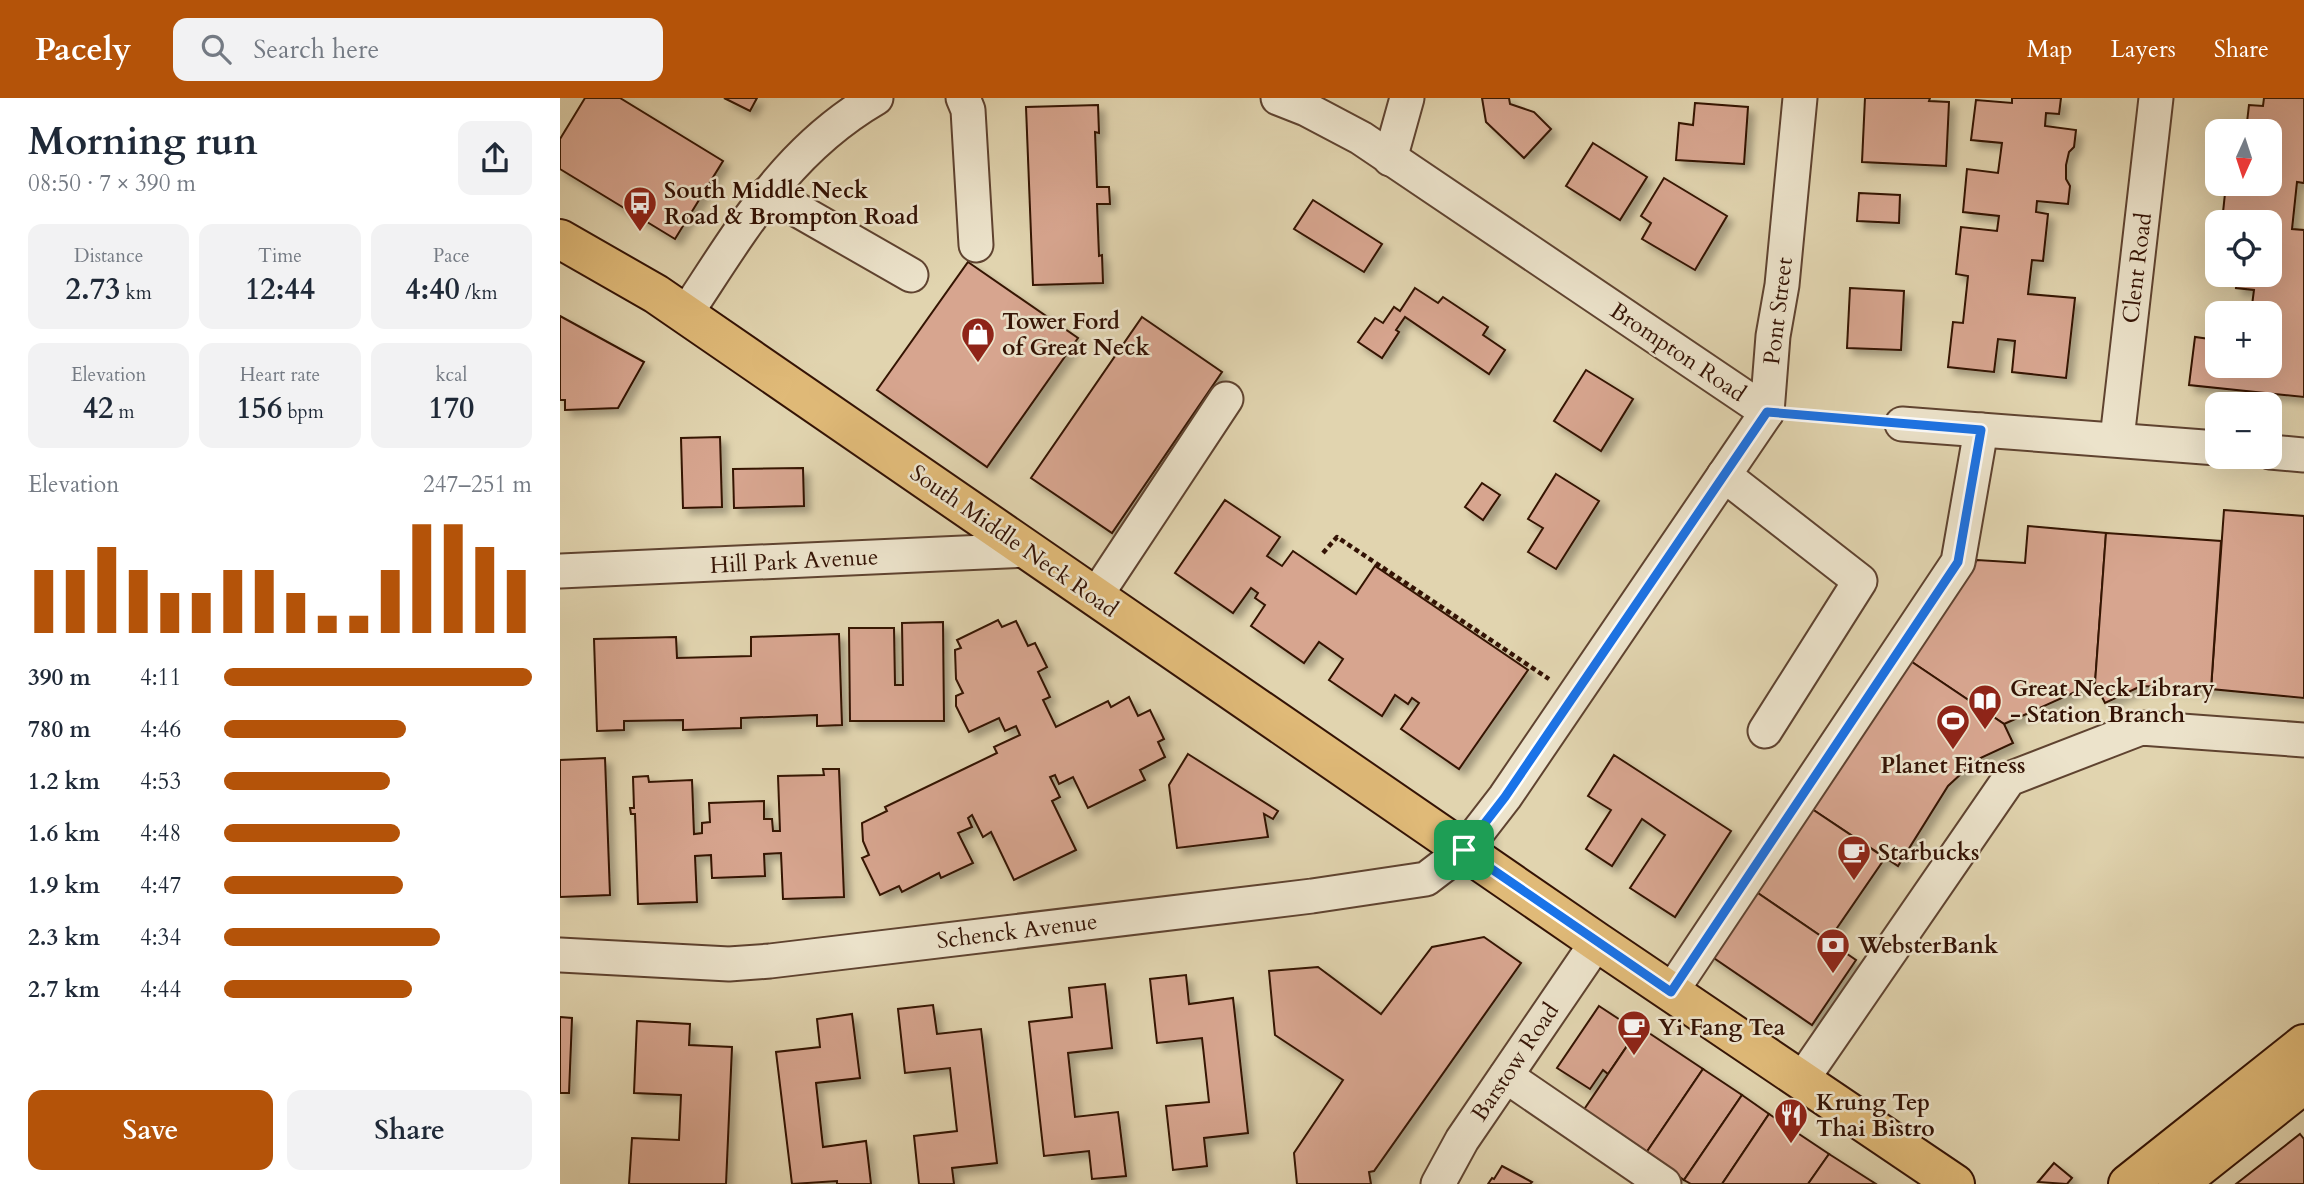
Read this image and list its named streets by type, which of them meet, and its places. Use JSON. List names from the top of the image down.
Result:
{
  "streets": {
    "main road": ["South Middle Neck Road"],
    "street": [
      "Clent Road",
      "Pont Street",
      "Brompton Road",
      "Hill Park Avenue",
      "Schenck Avenue",
      "Barstow Road"
    ]
  },
  "crossings": [
    ["Pont Street", "Brompton Road"],
    ["Pont Street", "South Middle Neck Road"],
    ["Pont Street", "Schenck Avenue"],
    ["South Middle Neck Road", "Hill Park Avenue"],
    ["South Middle Neck Road", "Schenck Avenue"],
    ["South Middle Neck Road", "Barstow Road"]
  ],
  "places": {
    "bus stop": ["South Middle Neck Road & Brompton Road"],
    "shop": ["Tower Ford of Great Neck"],
    "library": ["Great Neck Library - Station Branch"],
    "sports": ["Planet Fitness"],
    "cafe": ["Starbucks", "Yi Fang Tea"],
    "bank": ["WebsterBank"],
    "restaurant": ["Krung Tep Thai Bistro"]
  },
  "north": "bottom",
  "page": {
    "header": "Pacely",
    "search": "Search here",
    "nav": ["Map", "Layers", "Share"],
    "heading": ["Morning run", "08:50 · 7 × 390 m"],
    "map_buttons": ["+", "−"],
    "stats": [
      ["Distance", "2.73 km"],
      ["Time", "12:44"],
      ["Pace", "4:40 /km"],
      ["Elevation", "42 m"],
      ["Heart rate", "156 bpm"],
      ["kcal", "170"]
    ],
    "chart": ["Elevation", "247–251 m"],
    "list": [
      {
        "name": "390 m",
        "note": "4:11"
      },
      {
        "name": "780 m",
        "note": "4:46"
      },
      {
        "name": "1.2 km",
        "note": "4:53"
      },
      {
        "name": "1.6 km",
        "note": "4:48"
      },
      {
        "name": "1.9 km",
        "note": "4:47"
      },
      {
        "name": "2.3 km",
        "note": "4:34"
      },
      {
        "name": "2.7 km",
        "note": "4:44"
      }
    ],
    "buttons": ["Save", "Share"]
  }
}
